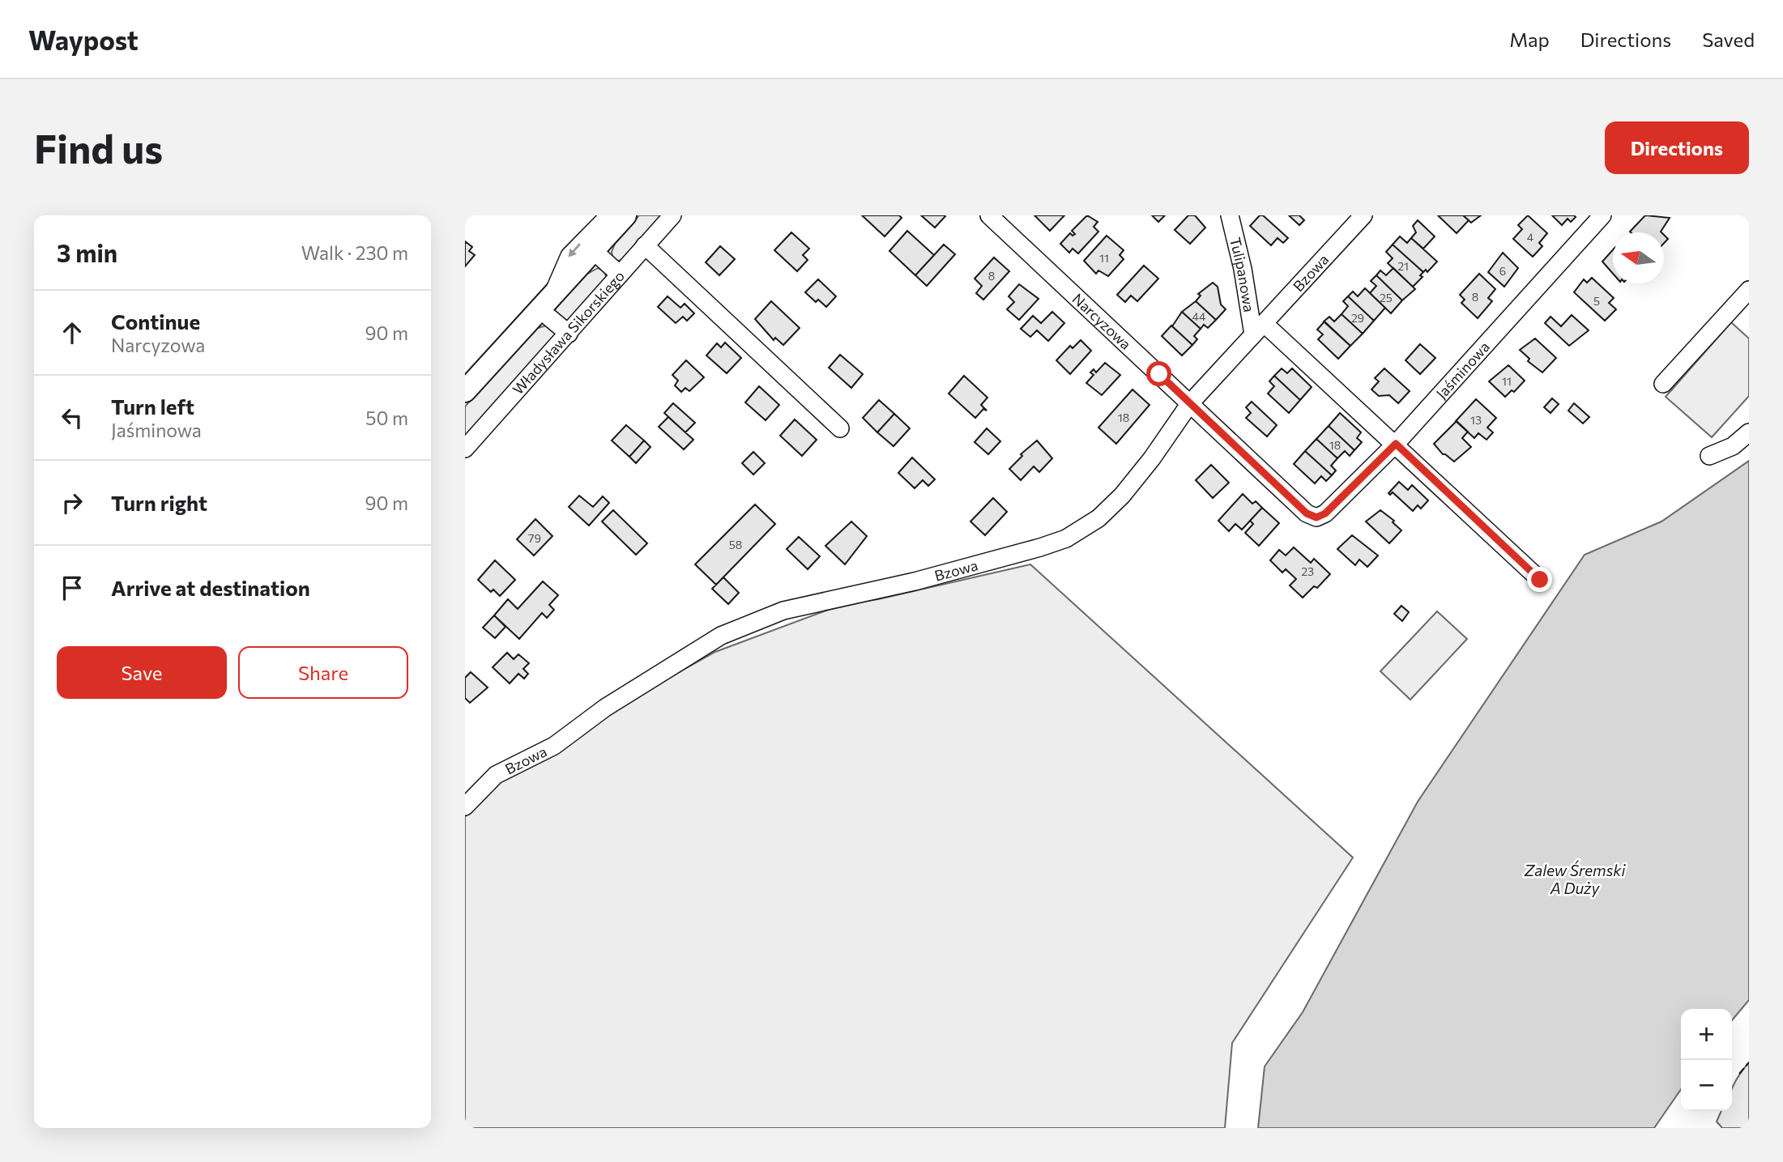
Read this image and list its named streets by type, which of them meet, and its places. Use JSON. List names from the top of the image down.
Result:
{
  "streets": {
    "street": [
      "Bzowa",
      "Tulipanowa",
      "Narcyzowa",
      "Władysława Sikorskiego",
      "Jaśminowa"
    ]
  },
  "crossings": [
    ["Bzowa", "Tulipanowa"],
    ["Bzowa", "Narcyzowa"],
    ["Narcyzowa", "Jaśminowa"]
  ],
  "water": ["Zalew Śremski A Duży"],
  "house_numbers": [
    "4",
    "11",
    "21",
    "6",
    "8",
    "8",
    "25",
    "5",
    "44",
    "29",
    "11",
    "18",
    "13",
    "18",
    "79",
    "58",
    "23"
  ],
  "north": "left",
  "page": {
    "header": "Waypost",
    "nav": ["Map", "Directions", "Saved"],
    "buttons": [
      "Directions",
      ["Save", "Share"]
    ],
    "title": "Find us",
    "heading": ["3 min", "Walk · 230 m"],
    "list": [
      ["Continue", "Narcyzowa", "90 m"],
      ["Turn left", "Jaśminowa", "50 m"],
      ["Turn right", "90 m"],
      "Arrive at destination"
    ],
    "map_buttons": ["+", "−"]
  }
}
